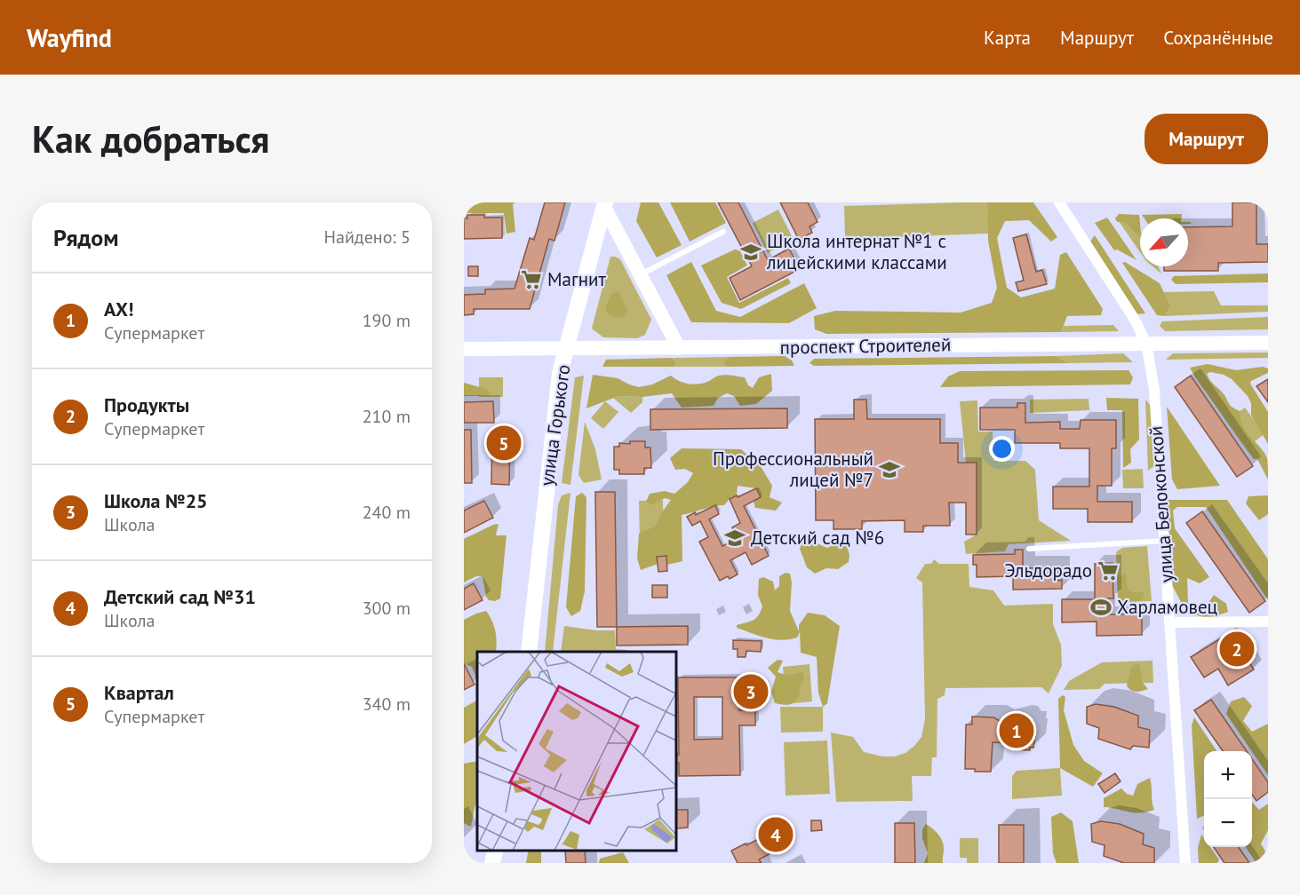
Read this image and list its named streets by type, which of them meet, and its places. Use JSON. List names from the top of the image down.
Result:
{
  "streets": {
    "main road": ["проспект Строителей", "улица Горького"],
    "street": ["улица Белоконской"]
  },
  "crossings": [
    ["проспект Строителей", "улица Горького"],
    ["проспект Строителей", "улица Белоконской"]
  ],
  "places": {
    "school or university": ["Школа интернат №1 с лицейскими классами", "Профессиональный лицей №7", "Детский сад №6"],
    "supermarket": ["Магнит", "Эльдорадо"],
    "sports": ["Харламовец"]
  },
  "north": "bottom left",
  "page": {
    "header": "Wayfind",
    "nav": ["Карта", "Маршрут", "Сохранённые"],
    "buttons": "Маршрут",
    "title": "Как добраться",
    "heading": ["Рядом", "Найдено: 5"],
    "list": [
      {
        "mark": "1",
        "name": "АХ!",
        "note": "Супермаркет",
        "value": "190 m"
      },
      {
        "mark": "2",
        "name": "Продукты",
        "note": "Супермаркет",
        "value": "210 m"
      },
      {
        "mark": "3",
        "name": "Школа №25",
        "note": "Школа",
        "value": "240 m"
      },
      {
        "mark": "4",
        "name": "Детский сад №31",
        "note": "Школа",
        "value": "300 m"
      },
      {
        "mark": "5",
        "name": "Квартал",
        "note": "Супермаркет",
        "value": "340 m"
      }
    ],
    "pins": [
      "5",
      "2",
      "3",
      "1",
      "4"
    ],
    "map_buttons": ["+", "−"]
  }
}
